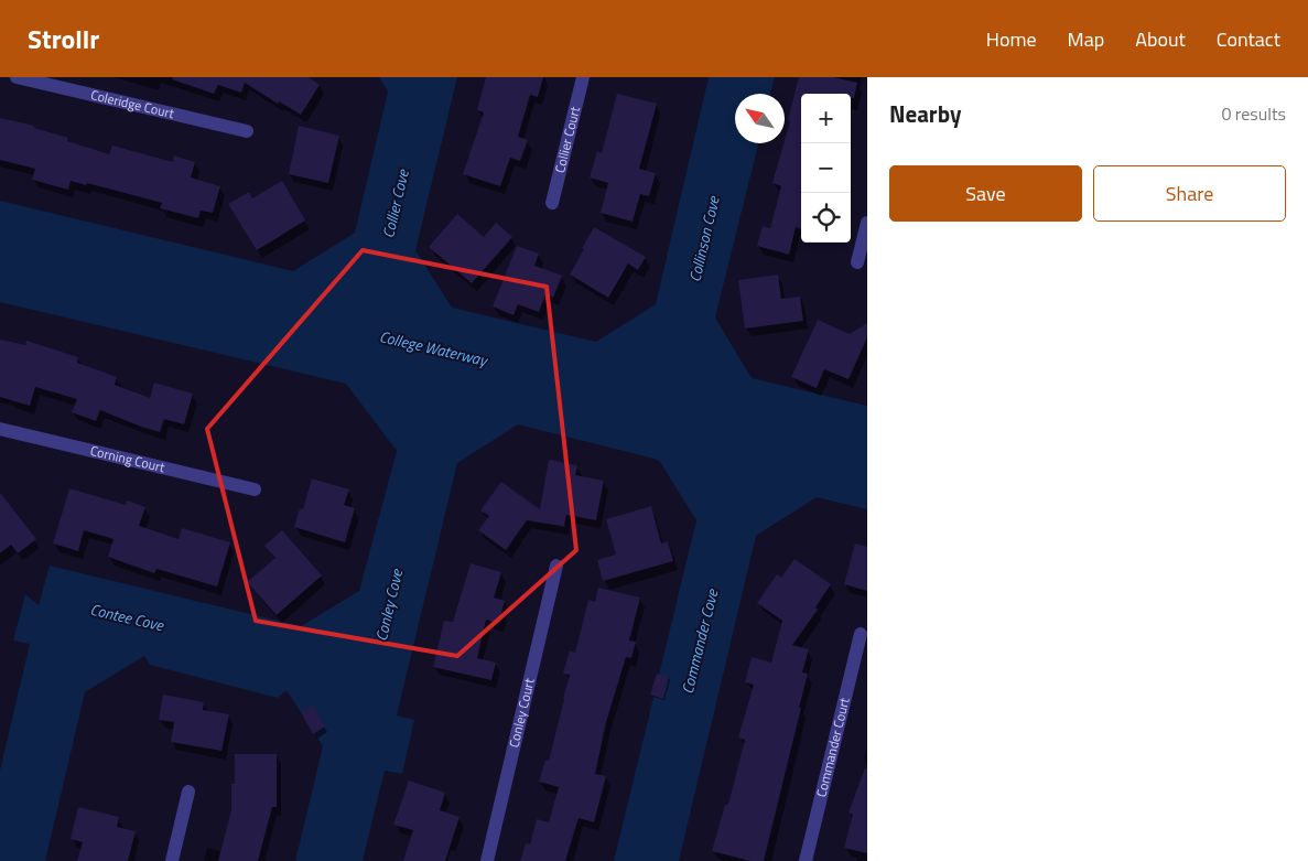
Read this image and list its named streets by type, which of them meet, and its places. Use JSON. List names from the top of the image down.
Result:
{
  "streets": {
    "street": [
      "Coleridge Court",
      "Collier Court",
      "Corning Court",
      "Conley Court",
      "Commander Court"
    ]
  },
  "water": [
    "Collier Cove",
    "Collinson Cove",
    "College Waterway",
    "Conley Cove",
    "Contee Cove",
    "Commander Cove"
  ],
  "north": "top left",
  "page": {
    "header": "Strollr",
    "nav": [
      "Home",
      "Map",
      "About",
      "Contact"
    ],
    "heading": ["Nearby", "0 results"],
    "map_buttons": ["+", "−"],
    "buttons": ["Save", "Share"]
  }
}
